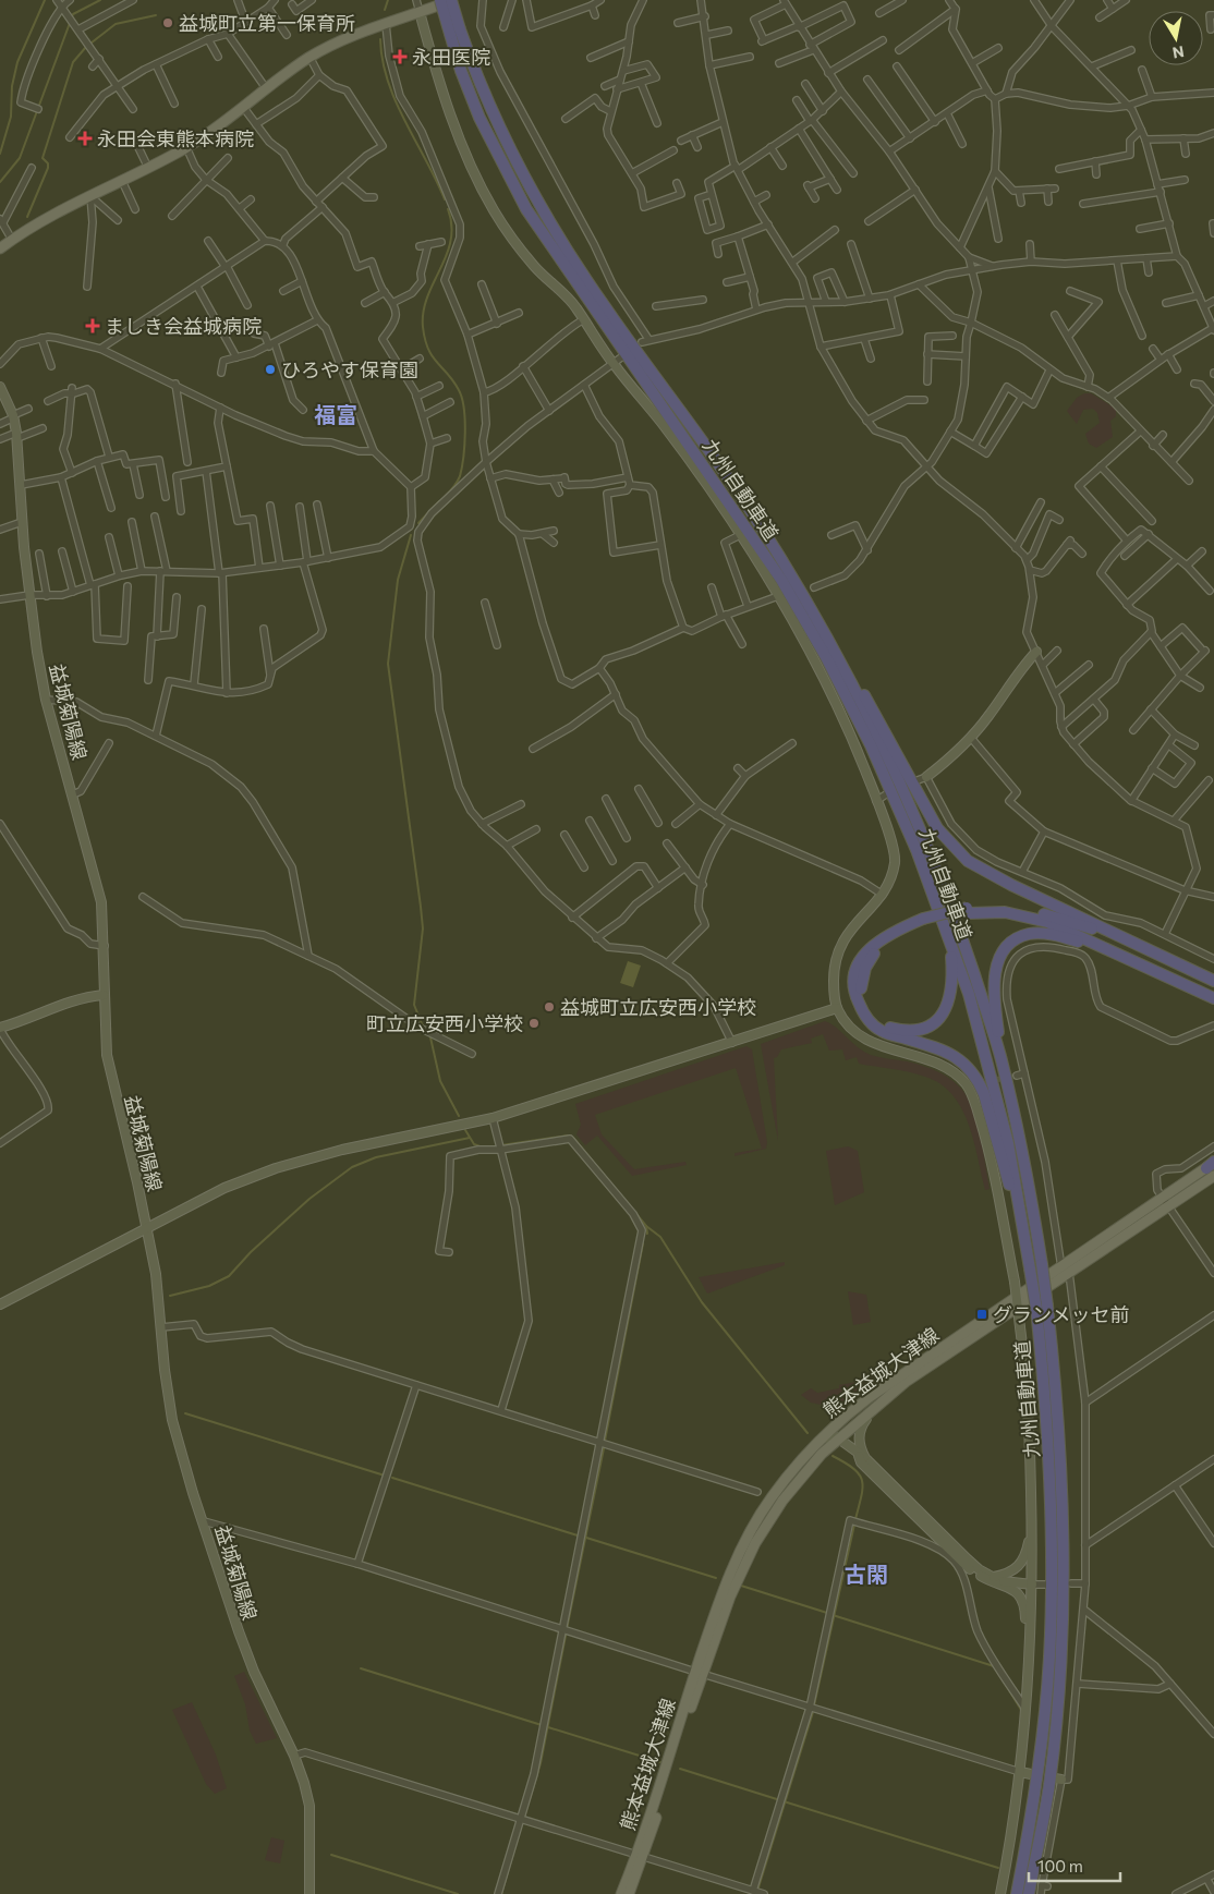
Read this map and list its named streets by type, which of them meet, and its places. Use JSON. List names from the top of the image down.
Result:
{
  "streets": {
    "highway": ["九州自動車道"],
    "main road": ["熊本益城大津線"],
    "street": ["益城菊陽線"]
  },
  "districts": ["福富", "古閑"],
  "places": {
    "other": [
      "益城町立第一保育所",
      "ひろやす保育園",
      "益城町立広安西小学校",
      "町立広安西小学校"
    ],
    "health": ["永田医院", "永田会東熊本病院", "ましき会益城病院"],
    "transit": ["グランメッセ前"]
  },
  "scale_bar": "100 m",
  "north": "bottom"
}
